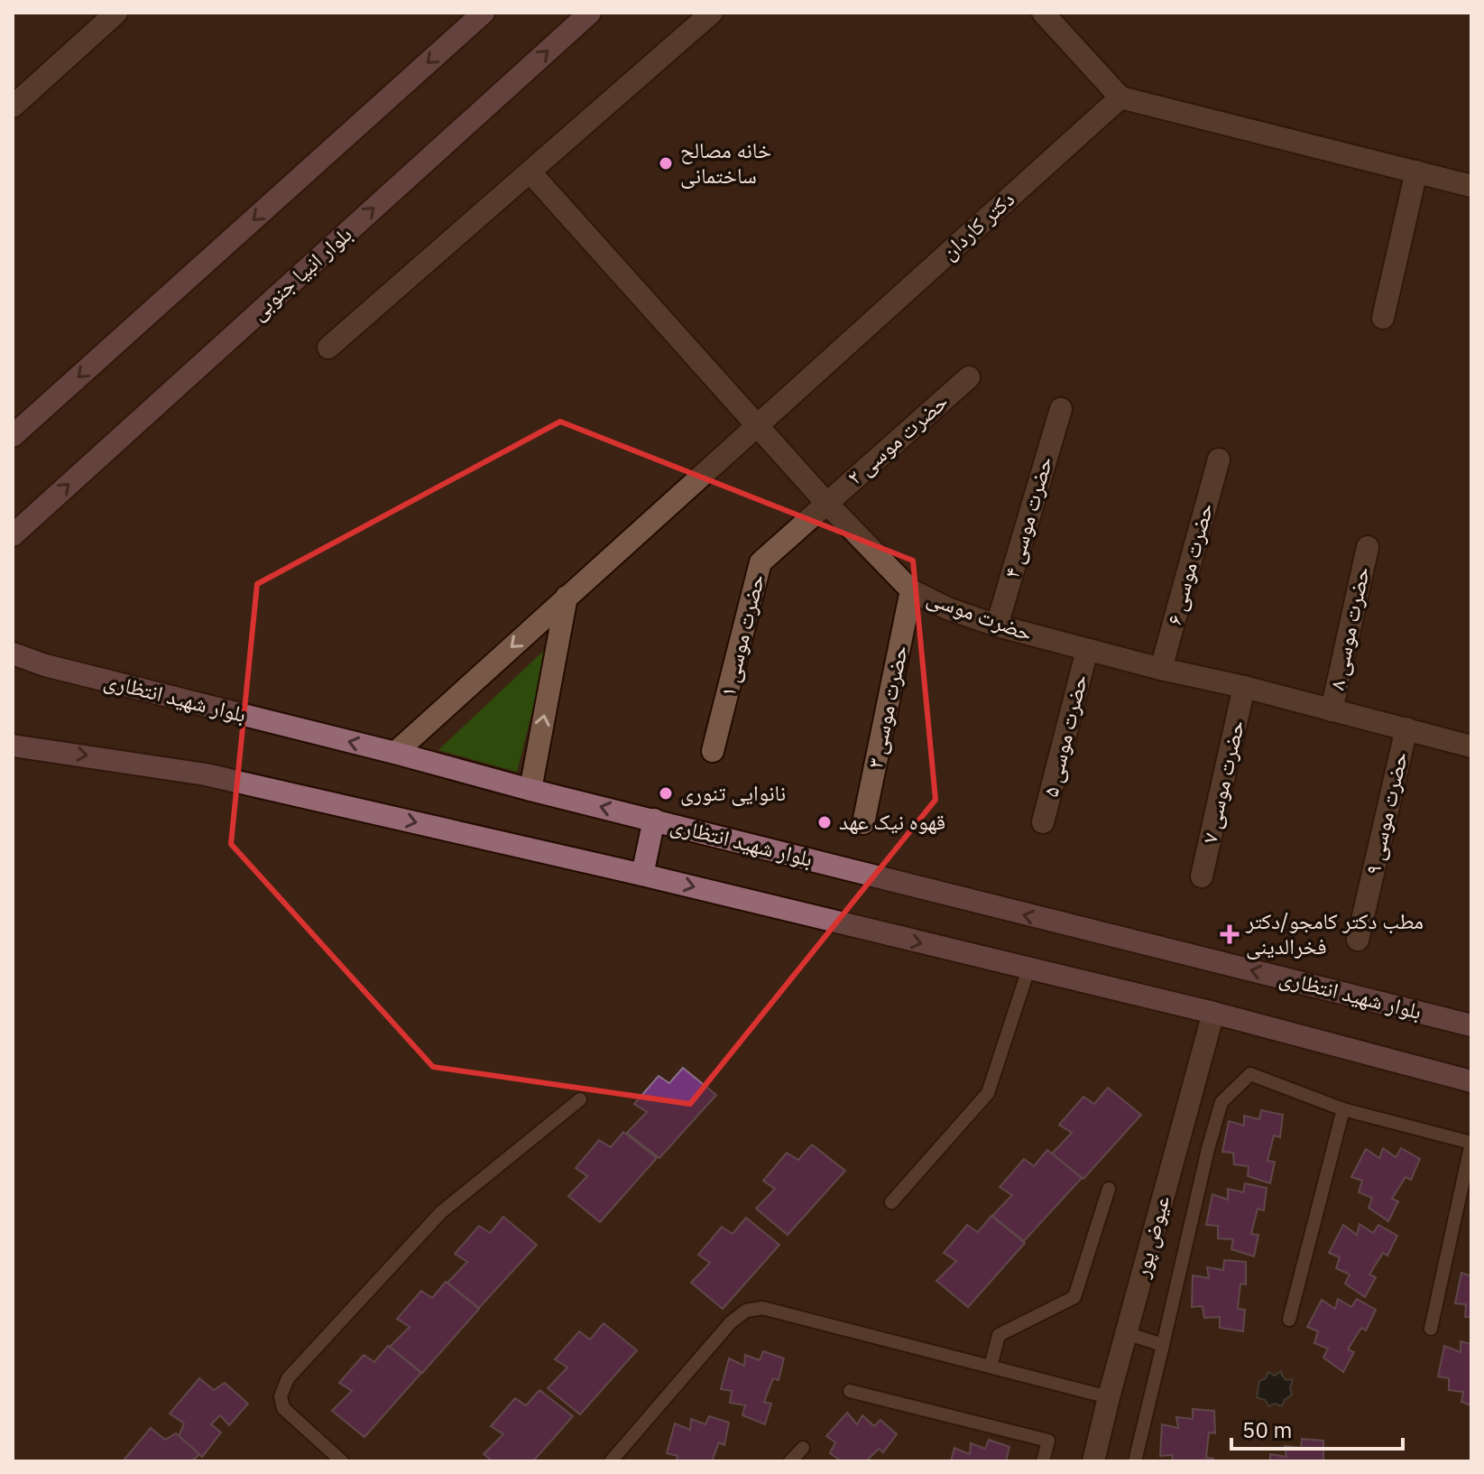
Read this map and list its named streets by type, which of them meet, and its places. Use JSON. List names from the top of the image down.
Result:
{
  "streets": {
    "main road": ["بلوار انبیا جنوبی", "بلوار شهید انتظاری"],
    "street": [
      "دکتر کاردان",
      "حضرت موسی ۲",
      "حضرت موسی ۴",
      "حضرت موسی ۶",
      "حضرت موسی",
      "حضرت موسی ۸",
      "حضرت موسی ۱",
      "حضرت موسی ۳",
      "حضرت موسی ۵",
      "حضرت موسی ۷",
      "حضرت موسی ۹",
      "عیوض پور"
    ]
  },
  "crossings": [
    ["دکتر کاردان", "حضرت موسی"],
    ["دکتر کاردان", "بلوار شهید انتظاری"],
    ["حضرت موسی ۲", "حضرت موسی"],
    ["حضرت موسی ۲", "حضرت موسی ۱"],
    ["حضرت موسی ۴", "حضرت موسی"],
    ["حضرت موسی ۶", "حضرت موسی"],
    ["حضرت موسی", "حضرت موسی ۸"],
    ["حضرت موسی", "حضرت موسی ۱"],
    ["حضرت موسی", "حضرت موسی ۳"],
    ["حضرت موسی", "حضرت موسی ۵"],
    ["حضرت موسی", "حضرت موسی ۷"],
    ["حضرت موسی", "حضرت موسی ۹"]
  ],
  "places": {
    "other": ["خانه مصالح ساختمانی", "نانوایی تنوری", "قهوه نیک عهد"],
    "health": ["مطب دکتر کامجو/دکتر فخرالدینی"]
  },
  "scale_bar": "50 m"
}
